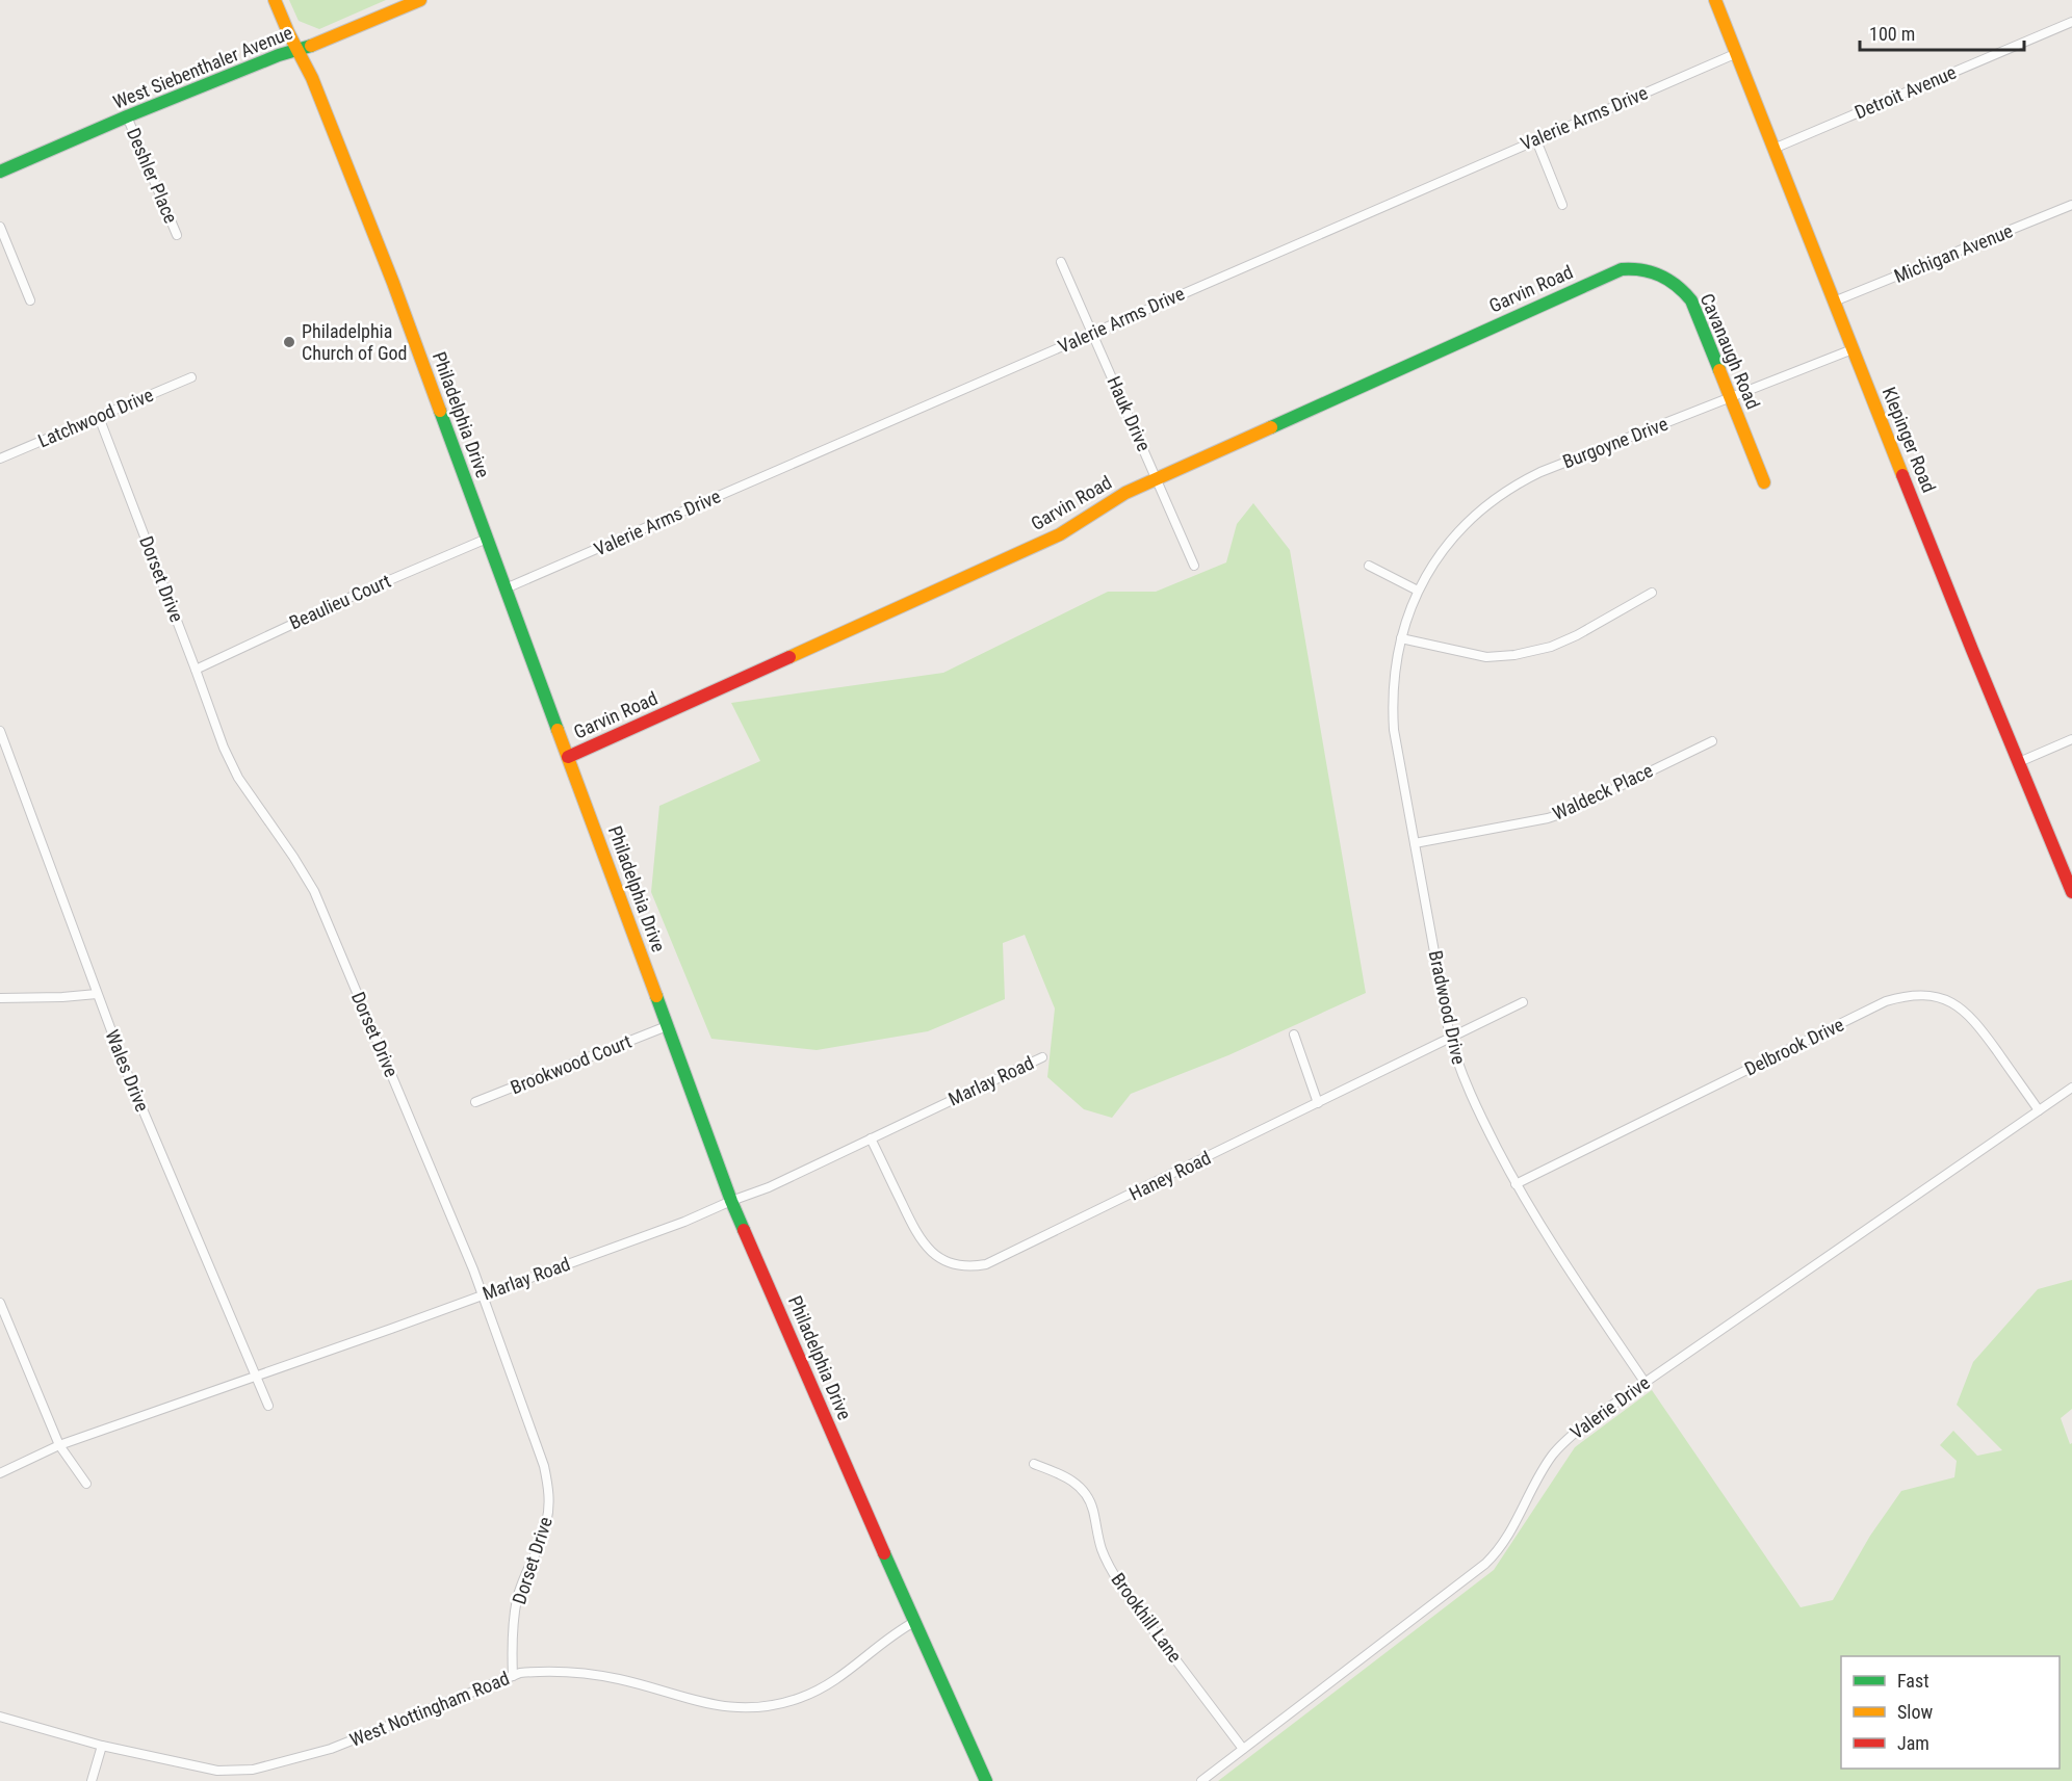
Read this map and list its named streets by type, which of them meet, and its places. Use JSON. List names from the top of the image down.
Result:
{
  "streets": {
    "street": [
      "West Siebenthaler Avenue",
      "Detroit Avenue",
      "Valerie Arms Drive",
      "Deshler Place",
      "Michigan Avenue",
      "Garvin Road",
      "Cavanaugh Road",
      "Hauk Drive",
      "Philadelphia Drive",
      "Latchwood Drive",
      "Klepinger Road",
      "Burgoyne Drive",
      "Dorset Drive",
      "Beaulieu Court",
      "Waldeck Place",
      "Bradwood Drive",
      "Delbrook Drive",
      "Brookwood Court",
      "Wales Drive",
      "Marlay Road",
      "Haney Road",
      "Valerie Drive",
      "Brookhill Lane",
      "West Nottingham Road"
    ]
  },
  "crossings": [
    ["West Siebenthaler Avenue", "Deshler Place"],
    ["West Siebenthaler Avenue", "Philadelphia Drive"],
    ["Detroit Avenue", "Klepinger Road"],
    ["Valerie Arms Drive", "Hauk Drive"],
    ["Valerie Arms Drive", "Philadelphia Drive"],
    ["Valerie Arms Drive", "Klepinger Road"],
    ["Michigan Avenue", "Klepinger Road"],
    ["Garvin Road", "Cavanaugh Road"],
    ["Garvin Road", "Hauk Drive"],
    ["Garvin Road", "Philadelphia Drive"],
    ["Cavanaugh Road", "Burgoyne Drive"],
    ["Philadelphia Drive", "Beaulieu Court"],
    ["Philadelphia Drive", "Brookwood Court"],
    ["Philadelphia Drive", "Marlay Road"],
    ["Philadelphia Drive", "West Nottingham Road"],
    ["Latchwood Drive", "Dorset Drive"],
    ["Klepinger Road", "Burgoyne Drive"],
    ["Burgoyne Drive", "Bradwood Drive"],
    ["Dorset Drive", "Beaulieu Court"],
    ["Dorset Drive", "Marlay Road"],
    ["Dorset Drive", "West Nottingham Road"],
    ["Waldeck Place", "Bradwood Drive"],
    ["Bradwood Drive", "Delbrook Drive"],
    ["Bradwood Drive", "Haney Road"],
    ["Bradwood Drive", "Valerie Drive"],
    ["Delbrook Drive", "Valerie Drive"],
    ["Wales Drive", "Marlay Road"],
    ["Marlay Road", "Haney Road"],
    ["Valerie Drive", "Brookhill Lane"]
  ],
  "places": ["Philadelphia Church of God"],
  "legend": ["Fast", "Slow", "Jam"],
  "scale_bar": "100 m"
}
